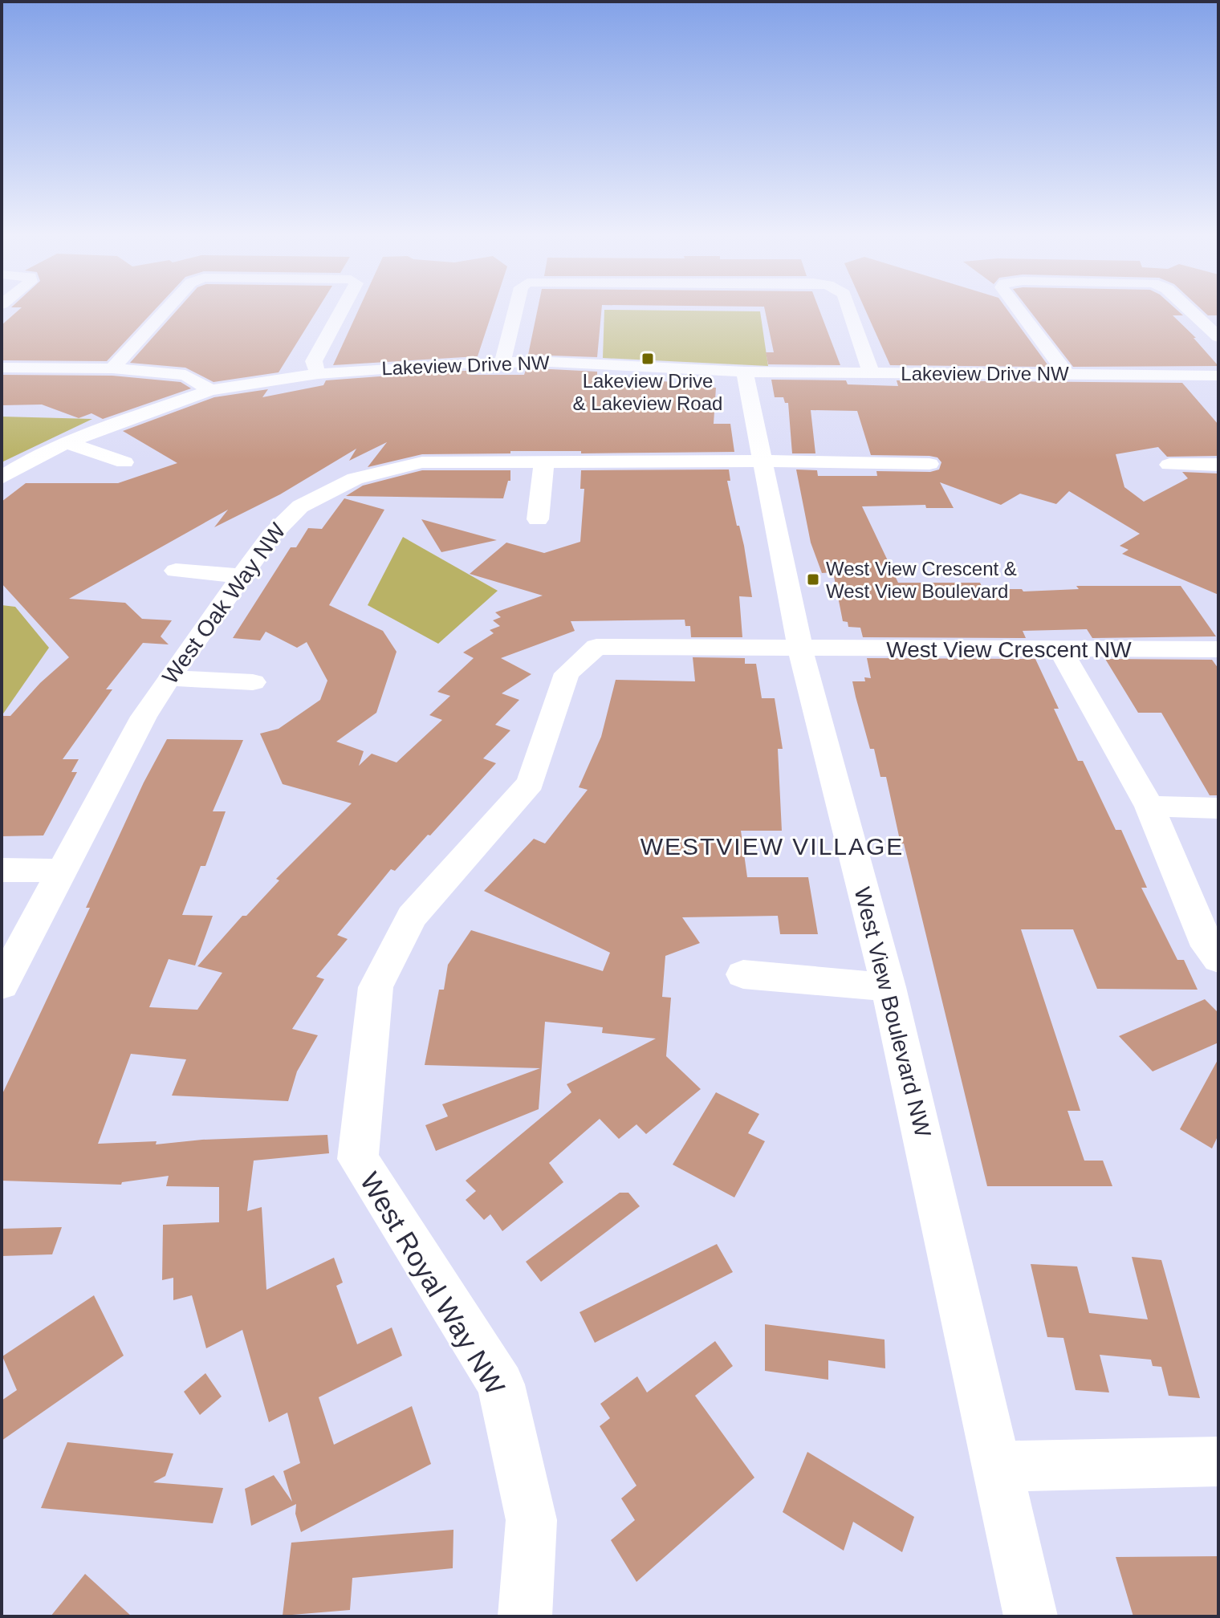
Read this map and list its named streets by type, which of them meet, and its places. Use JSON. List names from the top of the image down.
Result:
{
  "streets": {
    "street": [
      "Lakeview Drive NW",
      "West Oak Way NW",
      "West View Crescent NW",
      "West View Boulevard NW",
      "West Royal Way NW"
    ]
  },
  "crossings": [
    ["Lakeview Drive NW", "West View Boulevard NW"],
    ["West Oak Way NW", "West View Boulevard NW"],
    ["West View Crescent NW", "West View Boulevard NW"],
    ["West View Crescent NW", "West Royal Way NW"],
    ["West View Boulevard NW", "West Royal Way NW"]
  ],
  "districts": ["WESTVIEW VILLAGE"],
  "places": {
    "transit": ["Lakeview Drive & Lakeview Road", "West View Crescent & West View Boulevard"]
  }
}
